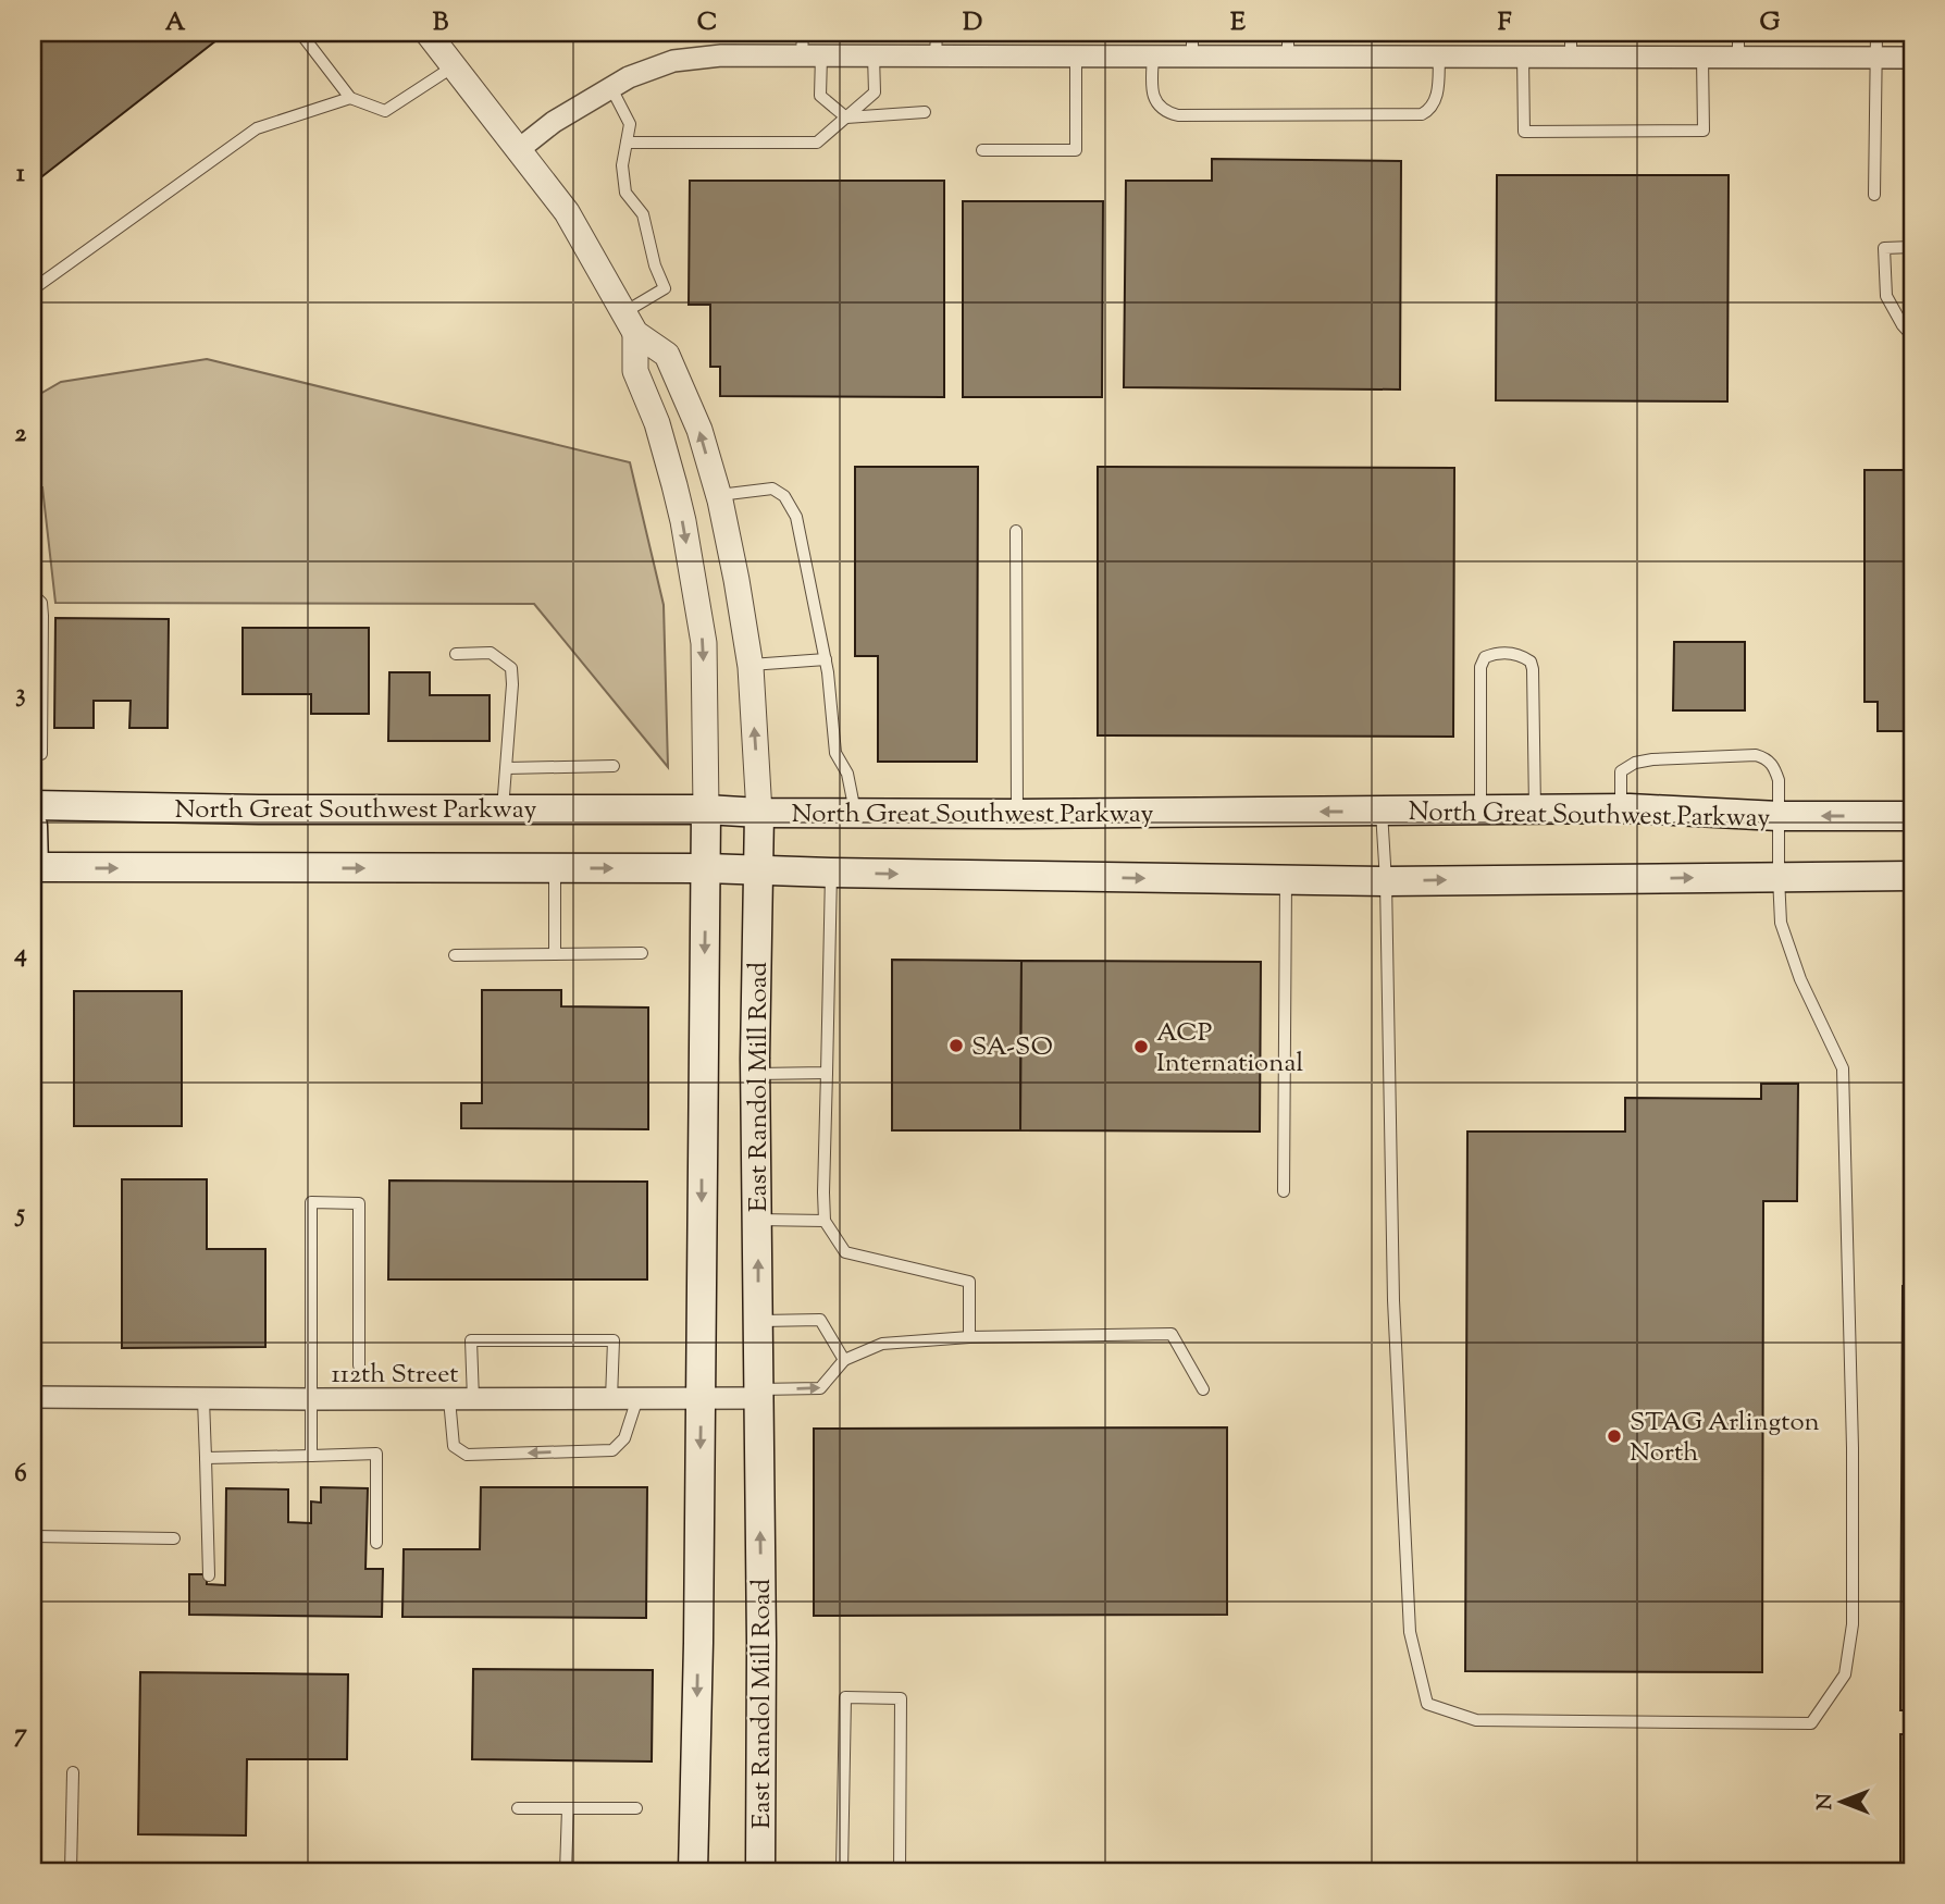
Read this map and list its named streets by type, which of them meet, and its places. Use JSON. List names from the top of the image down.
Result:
{
  "streets": {
    "main road": ["North Great Southwest Parkway", "East Randol Mill Road"],
    "street": ["112th Street"]
  },
  "crossings": [
    ["North Great Southwest Parkway", "East Randol Mill Road"],
    ["East Randol Mill Road", "112th Street"]
  ],
  "places": ["SA-SO", "ACP International", "STAG Arlington North"],
  "north": "left",
  "grid": {
    "columns": [
      "A",
      "B",
      "C",
      "D",
      "E",
      "F",
      "G"
    ],
    "rows": [
      "1",
      "2",
      "3",
      "4",
      "5",
      "6",
      "7"
    ]
  }
}
